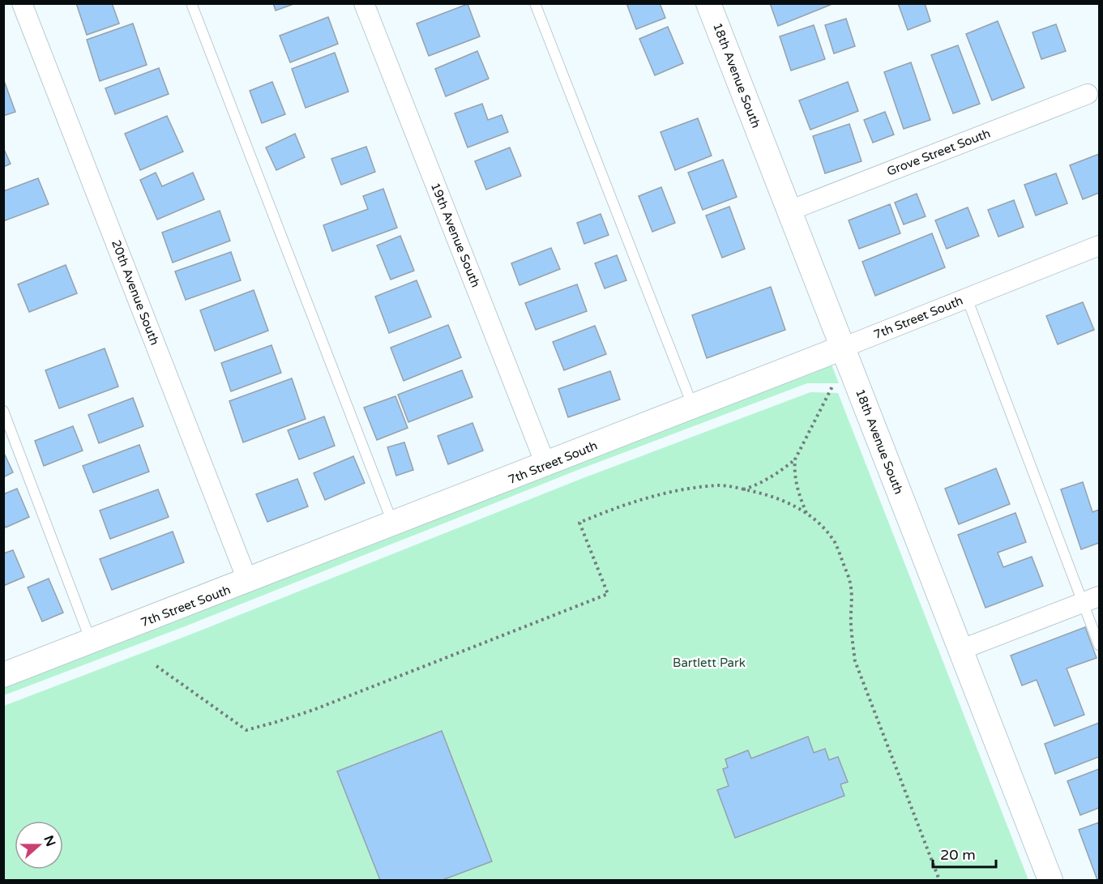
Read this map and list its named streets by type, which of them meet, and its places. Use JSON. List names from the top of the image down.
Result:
{
  "streets": {
    "street": [
      "18th Avenue South",
      "Grove Street South",
      "19th Avenue South",
      "20th Avenue South",
      "7th Street South"
    ]
  },
  "crossings": [
    ["18th Avenue South", "Grove Street South"],
    ["18th Avenue South", "7th Street South"],
    ["19th Avenue South", "7th Street South"],
    ["20th Avenue South", "7th Street South"]
  ],
  "parks": ["Bartlett Park"],
  "scale_bar": "20 m",
  "north": "right"
}
